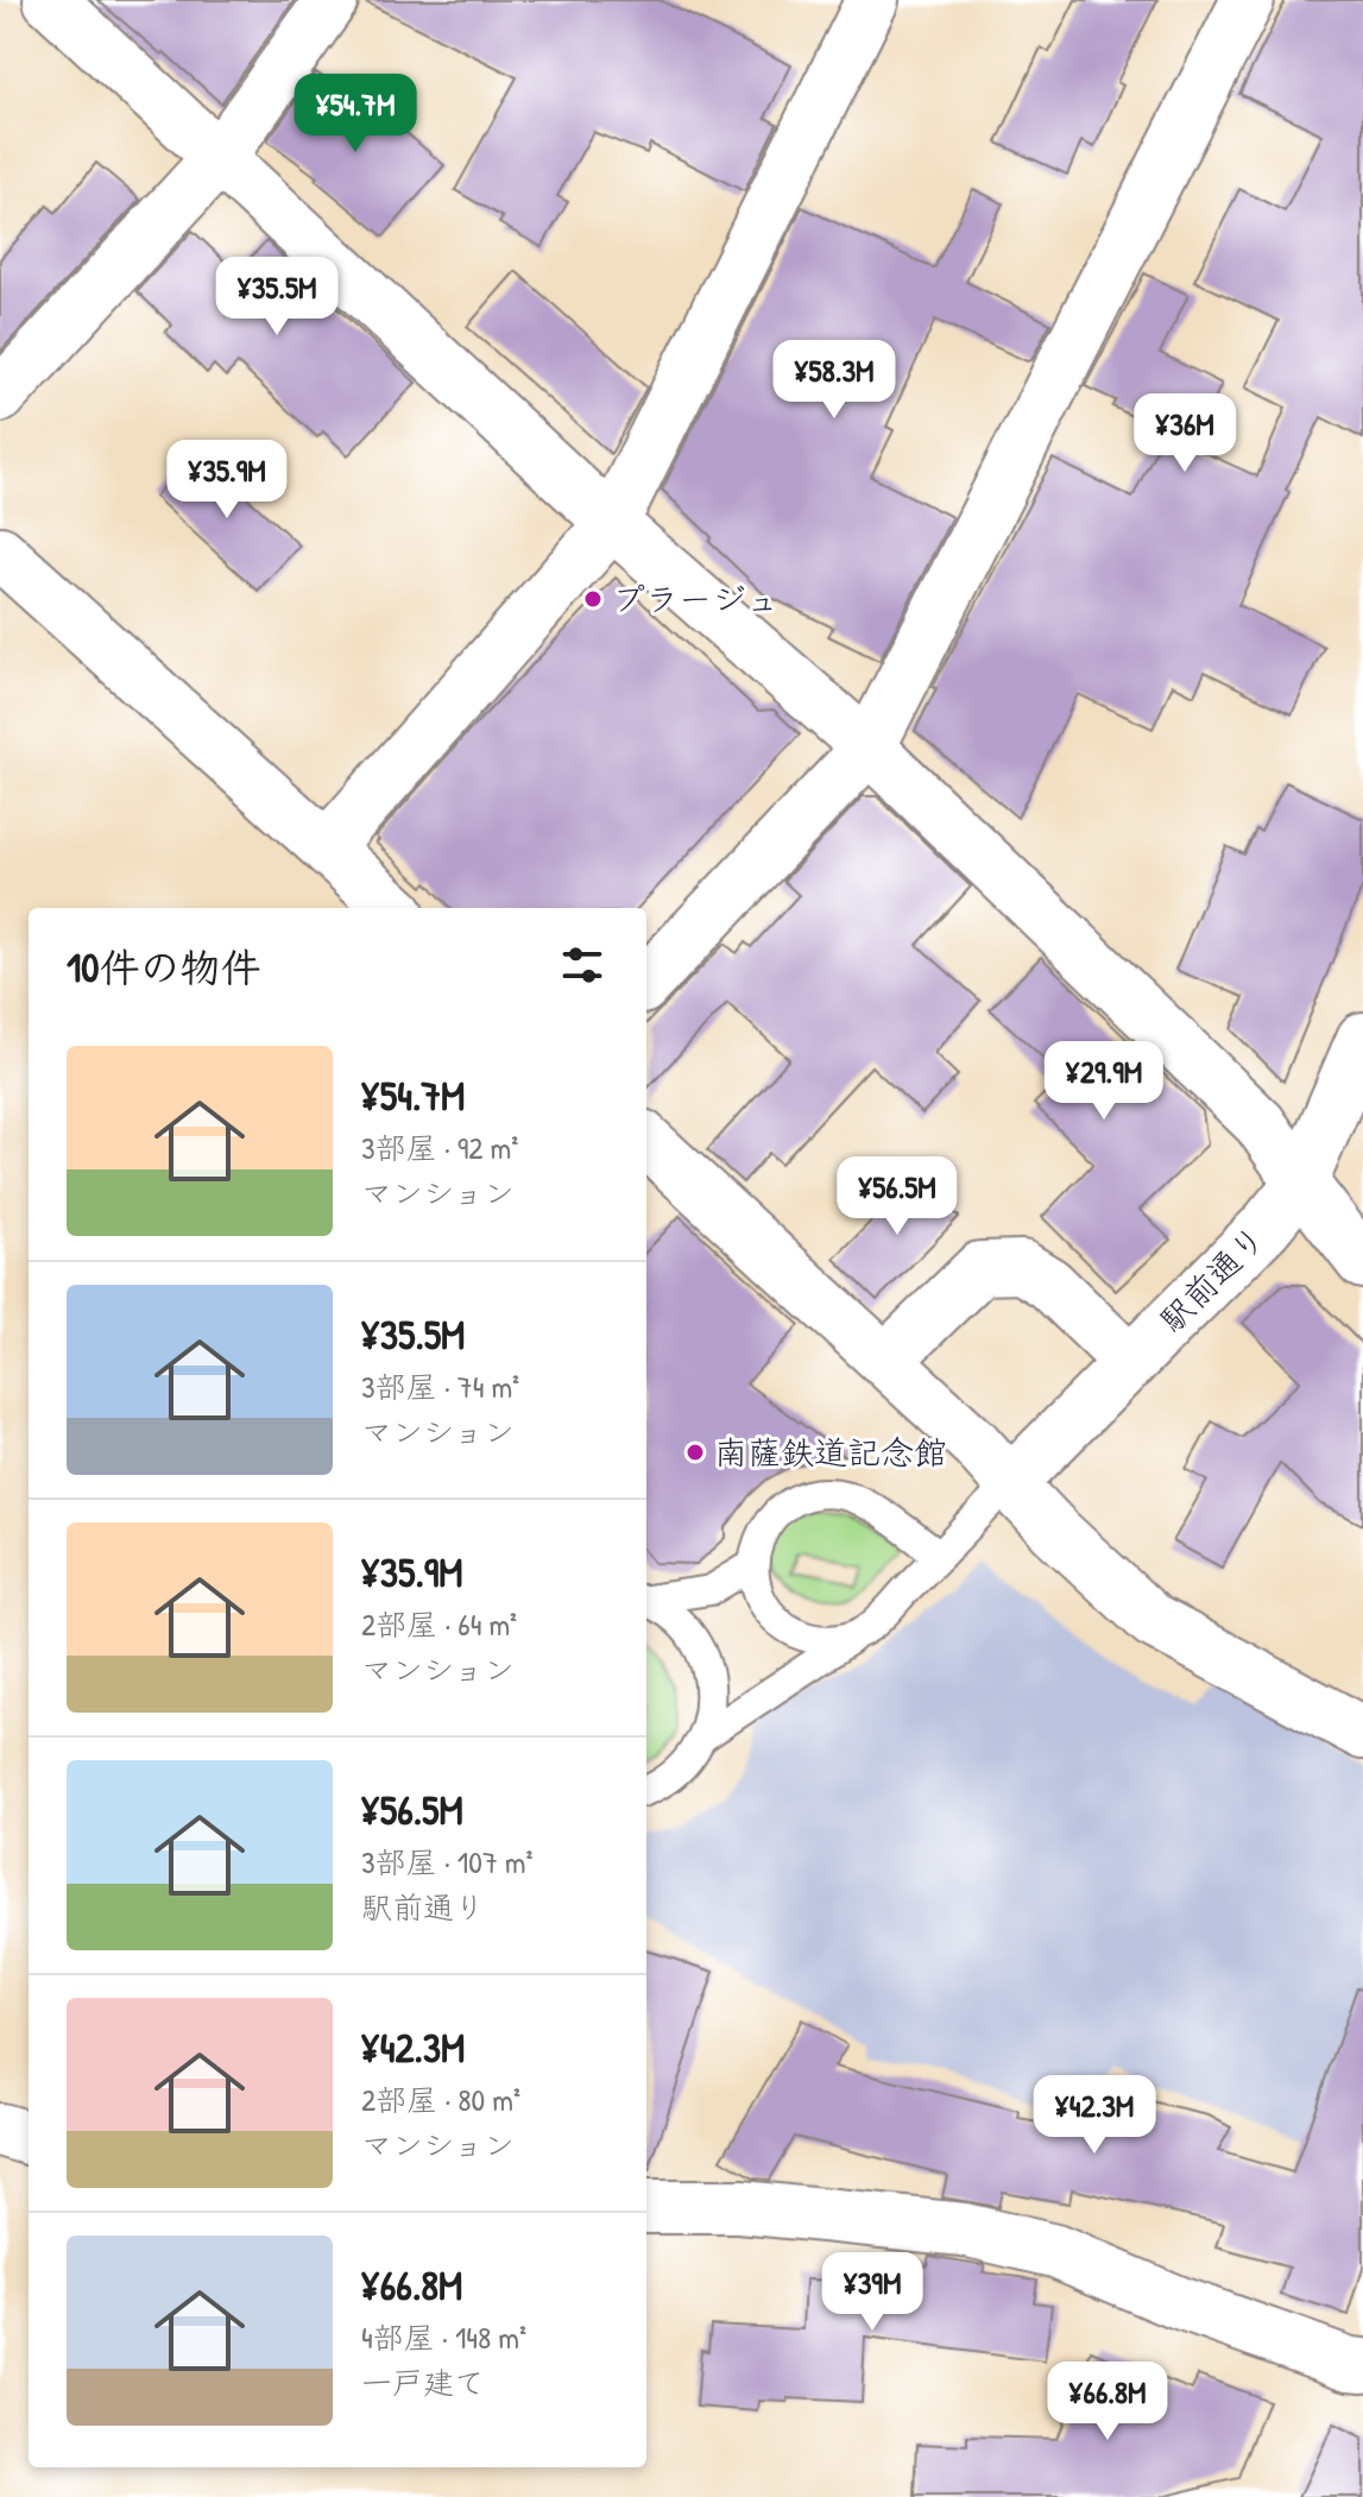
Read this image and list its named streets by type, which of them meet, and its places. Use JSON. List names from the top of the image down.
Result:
{
  "streets": {
    "street": ["駅前通り"]
  },
  "places": ["プラージュ", "南薩鉄道記念館"],
  "page": {
    "price": [
      "¥54.7M",
      "¥35.5M",
      "¥58.3M",
      "¥36M",
      "¥35.9M",
      "¥29.9M",
      "¥56.5M",
      "¥42.3M",
      "¥39M",
      "¥66.8M"
    ],
    "heading": "10件の物件",
    "list": [
      {
        "name": "¥54.7M",
        "note": "3部屋 · 92 m² · マンション"
      },
      {
        "name": "¥35.5M",
        "note": "3部屋 · 74 m² · マンション"
      },
      {
        "name": "¥35.9M",
        "note": "2部屋 · 64 m² · マンション"
      },
      {
        "name": "¥56.5M",
        "note": "3部屋 · 107 m² · 駅前通り"
      },
      {
        "name": "¥42.3M",
        "note": "2部屋 · 80 m² · マンション"
      },
      {
        "name": "¥66.8M",
        "note": "4部屋 · 148 m² · 一戸建て"
      }
    ]
  }
}
